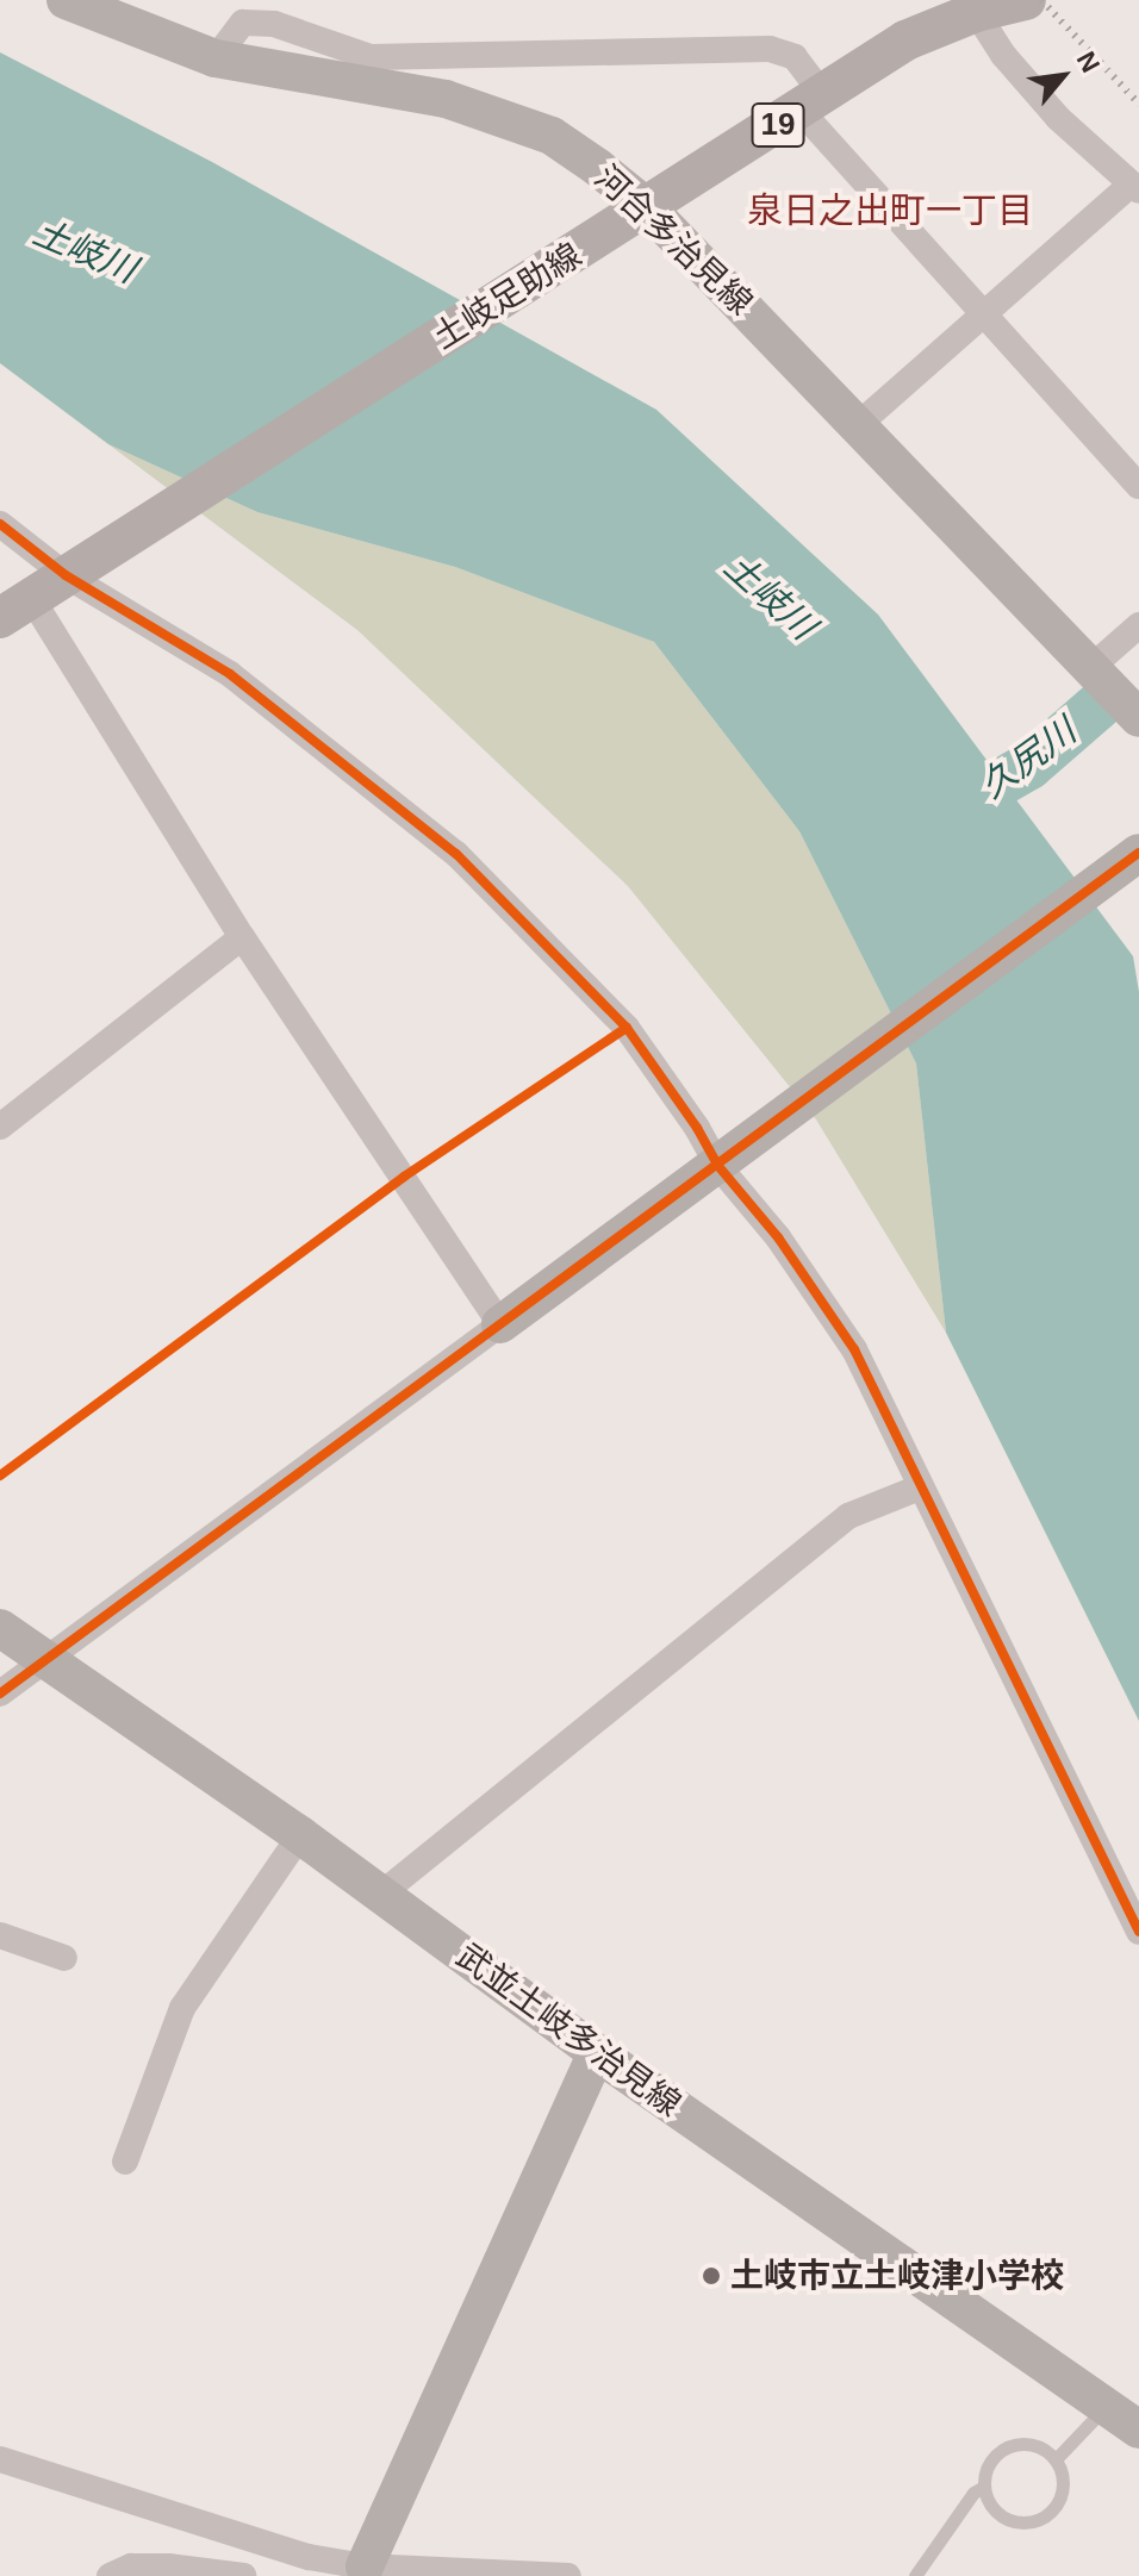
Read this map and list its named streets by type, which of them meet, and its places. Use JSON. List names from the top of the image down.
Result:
{
  "streets": {
    "main road": [
      "19",
      "河合多治見線",
      "土岐足助線",
      "武並土岐多治見線"
    ]
  },
  "crossings": [
    ["河合多治見線", "土岐足助線"]
  ],
  "districts": ["泉日之出町一丁目"],
  "water": ["土岐川", "久尻川"],
  "places": ["土岐市立土岐津小学校"],
  "north": "top right"
}
